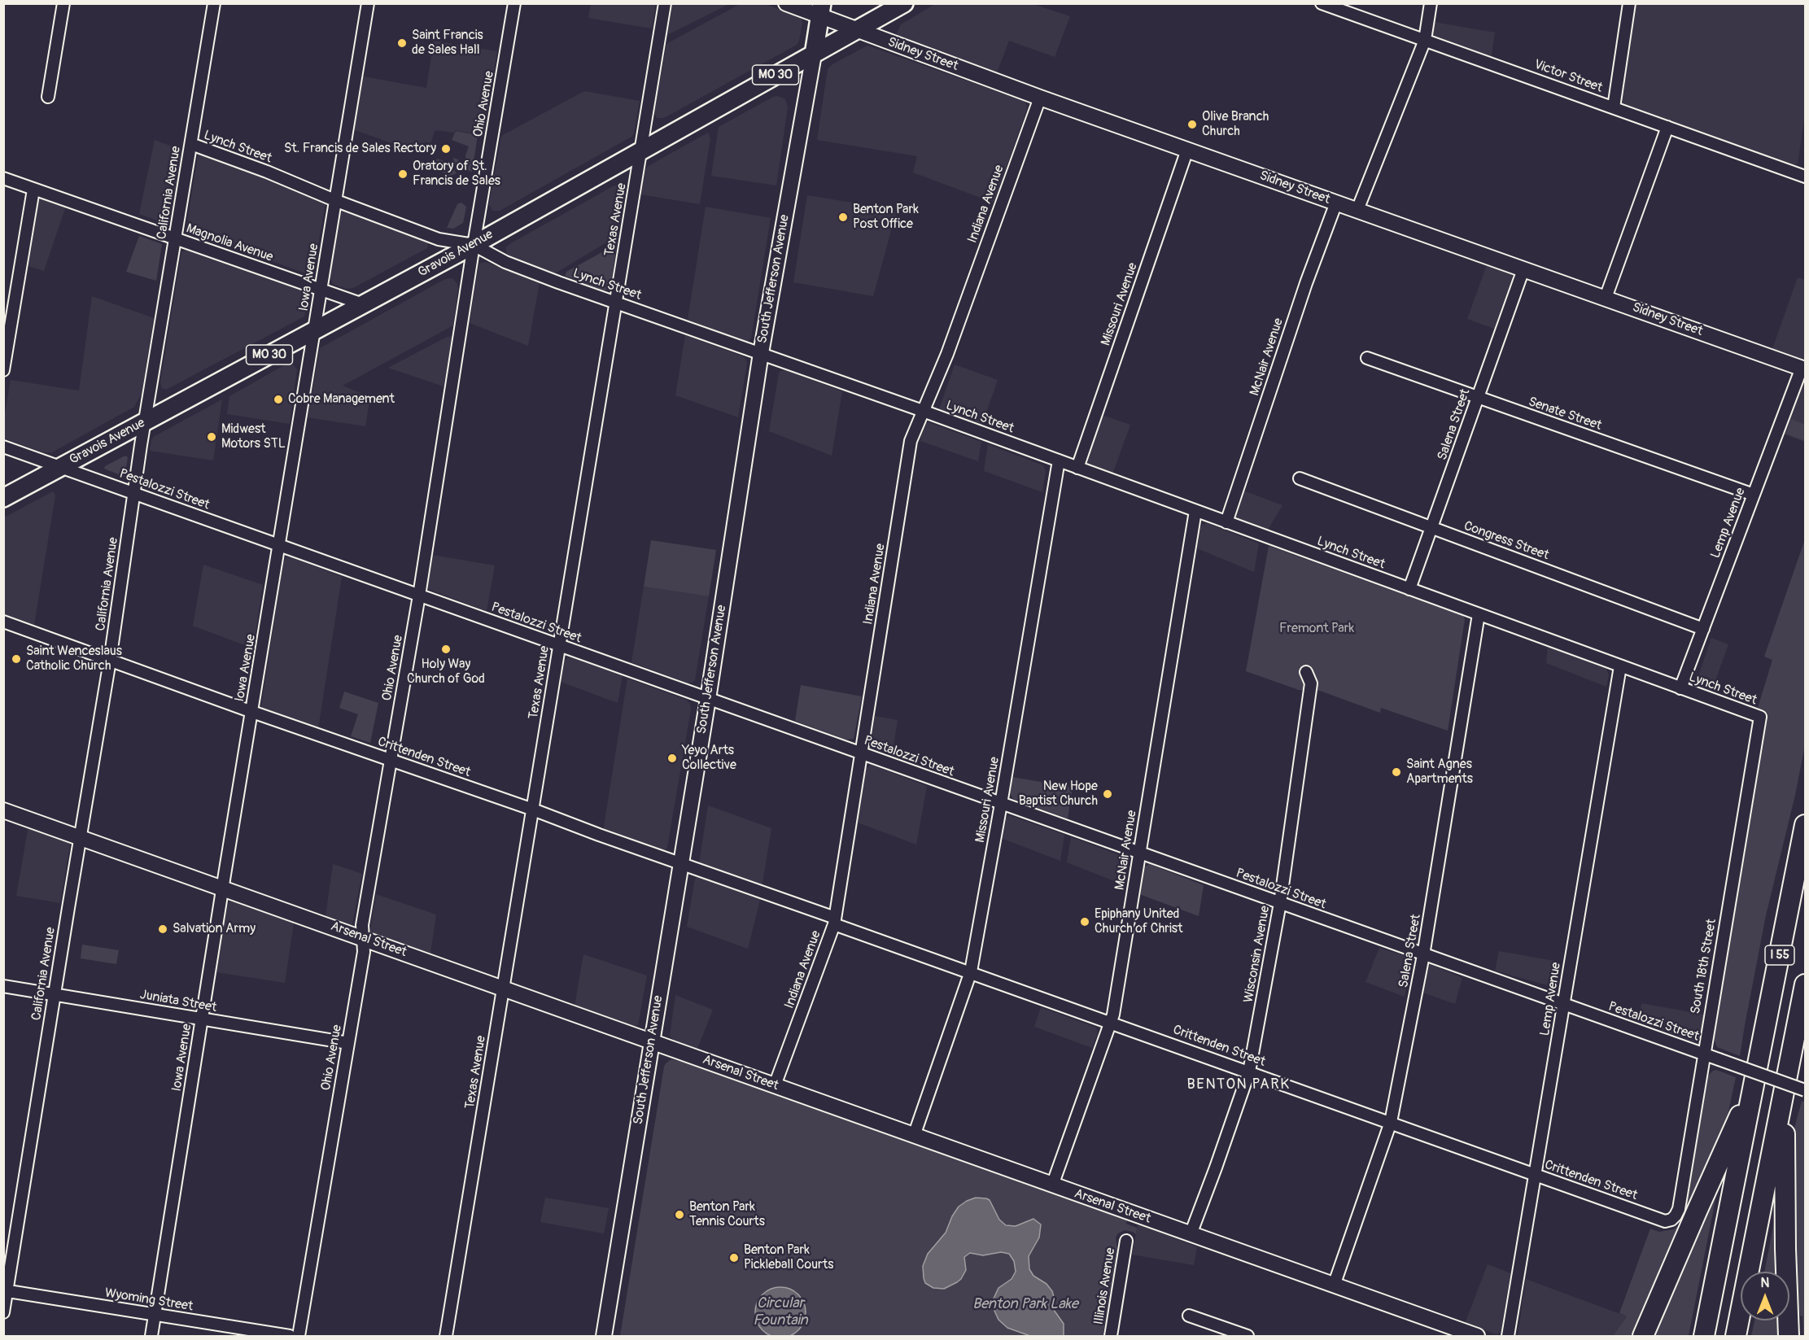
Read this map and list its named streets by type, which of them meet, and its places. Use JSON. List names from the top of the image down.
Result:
{
  "streets": {
    "highway": ["I 55"],
    "main road": [
      "Sidney Street",
      "MO 30",
      "Gravois Avenue",
      "South Jefferson Avenue",
      "Arsenal Street"
    ],
    "street": [
      "Victor Street",
      "Ohio Avenue",
      "Lynch Street",
      "California Avenue",
      "Indiana Avenue",
      "Texas Avenue",
      "Magnolia Avenue",
      "Iowa Avenue",
      "Missouri Avenue",
      "McNair Avenue",
      "Senate Street",
      "Salena Street",
      "Pestalozzi Street",
      "Lemp Avenue",
      "Congress Street",
      "Crittenden Street",
      "Wisconsin Avenue",
      "South 18th Street",
      "Juniata Street",
      "Illinois Avenue",
      "Wyoming Street"
    ]
  },
  "crossings": [
    ["Sidney Street", "Indiana Avenue"],
    ["Sidney Street", "Gravois Avenue"],
    ["Sidney Street", "South Jefferson Avenue"],
    ["Sidney Street", "Missouri Avenue"],
    ["Sidney Street", "McNair Avenue"],
    ["Sidney Street", "Salena Street"],
    ["Sidney Street", "Lemp Avenue"],
    ["Ohio Avenue", "Lynch Street"],
    ["Ohio Avenue", "Gravois Avenue"],
    ["Ohio Avenue", "Pestalozzi Street"],
    ["Ohio Avenue", "Crittenden Street"],
    ["Ohio Avenue", "Arsenal Street"],
    ["Ohio Avenue", "Juniata Street"],
    ["Lynch Street", "California Avenue"],
    ["Lynch Street", "Indiana Avenue"],
    ["Lynch Street", "Texas Avenue"],
    ["Lynch Street", "Gravois Avenue"],
    ["Lynch Street", "Iowa Avenue"],
    ["Lynch Street", "South Jefferson Avenue"],
    ["Lynch Street", "Missouri Avenue"],
    ["Lynch Street", "McNair Avenue"],
    ["Lynch Street", "Salena Street"],
    ["Lynch Street", "Lemp Avenue"],
    ["Lynch Street", "South 18th Street"],
    ["California Avenue", "Magnolia Avenue"],
    ["California Avenue", "Gravois Avenue"],
    ["California Avenue", "Pestalozzi Street"],
    ["California Avenue", "Crittenden Street"],
    ["California Avenue", "Arsenal Street"],
    ["California Avenue", "Juniata Street"],
    ["California Avenue", "Wyoming Street"],
    ["Indiana Avenue", "Pestalozzi Street"],
    ["Indiana Avenue", "Crittenden Street"],
    ["Indiana Avenue", "Arsenal Street"],
    ["Texas Avenue", "Gravois Avenue"],
    ["Texas Avenue", "Pestalozzi Street"],
    ["Texas Avenue", "Crittenden Street"],
    ["Texas Avenue", "Arsenal Street"],
    ["Magnolia Avenue", "Gravois Avenue"],
    ["Magnolia Avenue", "Iowa Avenue"],
    ["Gravois Avenue", "Iowa Avenue"],
    ["Gravois Avenue", "South Jefferson Avenue"],
    ["Gravois Avenue", "Pestalozzi Street"],
    ["Iowa Avenue", "Pestalozzi Street"],
    ["Iowa Avenue", "Crittenden Street"],
    ["Iowa Avenue", "Arsenal Street"],
    ["Iowa Avenue", "Juniata Street"],
    ["Iowa Avenue", "Wyoming Street"],
    ["South Jefferson Avenue", "Pestalozzi Street"],
    ["South Jefferson Avenue", "Crittenden Street"],
    ["South Jefferson Avenue", "Arsenal Street"],
    ["Missouri Avenue", "Pestalozzi Street"],
    ["Missouri Avenue", "Crittenden Street"],
    ["Missouri Avenue", "Arsenal Street"],
    ["McNair Avenue", "Pestalozzi Street"],
    ["McNair Avenue", "Crittenden Street"],
    ["McNair Avenue", "Arsenal Street"],
    ["Senate Street", "Salena Street"],
    ["Senate Street", "Lemp Avenue"],
    ["Salena Street", "Pestalozzi Street"],
    ["Salena Street", "Congress Street"],
    ["Salena Street", "Crittenden Street"],
    ["Salena Street", "Arsenal Street"],
    ["Pestalozzi Street", "Lemp Avenue"],
    ["Pestalozzi Street", "Wisconsin Avenue"],
    ["Pestalozzi Street", "South 18th Street"],
    ["Lemp Avenue", "Congress Street"],
    ["Lemp Avenue", "Crittenden Street"],
    ["Crittenden Street", "Wisconsin Avenue"],
    ["Crittenden Street", "South 18th Street"],
    ["Arsenal Street", "Wisconsin Avenue"]
  ],
  "districts": ["BENTON PARK"],
  "water": ["Circular Fountain", "Benton Park Lake"],
  "parks": ["Fremont Park"],
  "places": [
    "Saint Francis de Sales Hall",
    "Olive Branch Church",
    "St. Francis de Sales Rectory",
    "Oratory of St. Francis de Sales",
    "Benton Park Post Office",
    "Cobre Management",
    "Midwest Motors STL",
    "Holy Way Church of God",
    "Saint Wenceslaus Catholic Church",
    "Yeyo Arts Collective",
    "Saint Agnes Apartments",
    "New Hope Baptist Church",
    "Epiphany United Church of Christ",
    "Salvation Army",
    "Benton Park Tennis Courts",
    "Benton Park Pickleball Courts"
  ],
  "north": "top"
}
